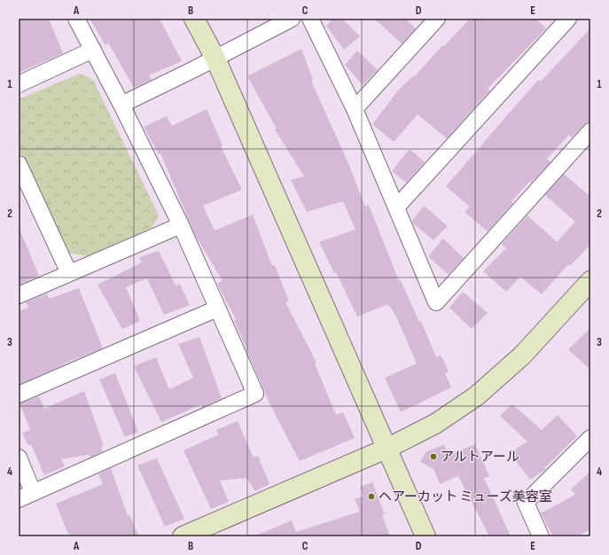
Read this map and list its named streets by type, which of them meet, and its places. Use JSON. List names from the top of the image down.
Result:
{
  "places": ["アルトアール", "ヘアーカット ミューズ美容室"],
  "grid": {
    "columns": [
      "A",
      "B",
      "C",
      "D",
      "E"
    ],
    "rows": [
      "1",
      "2",
      "3",
      "4"
    ]
  }
}
